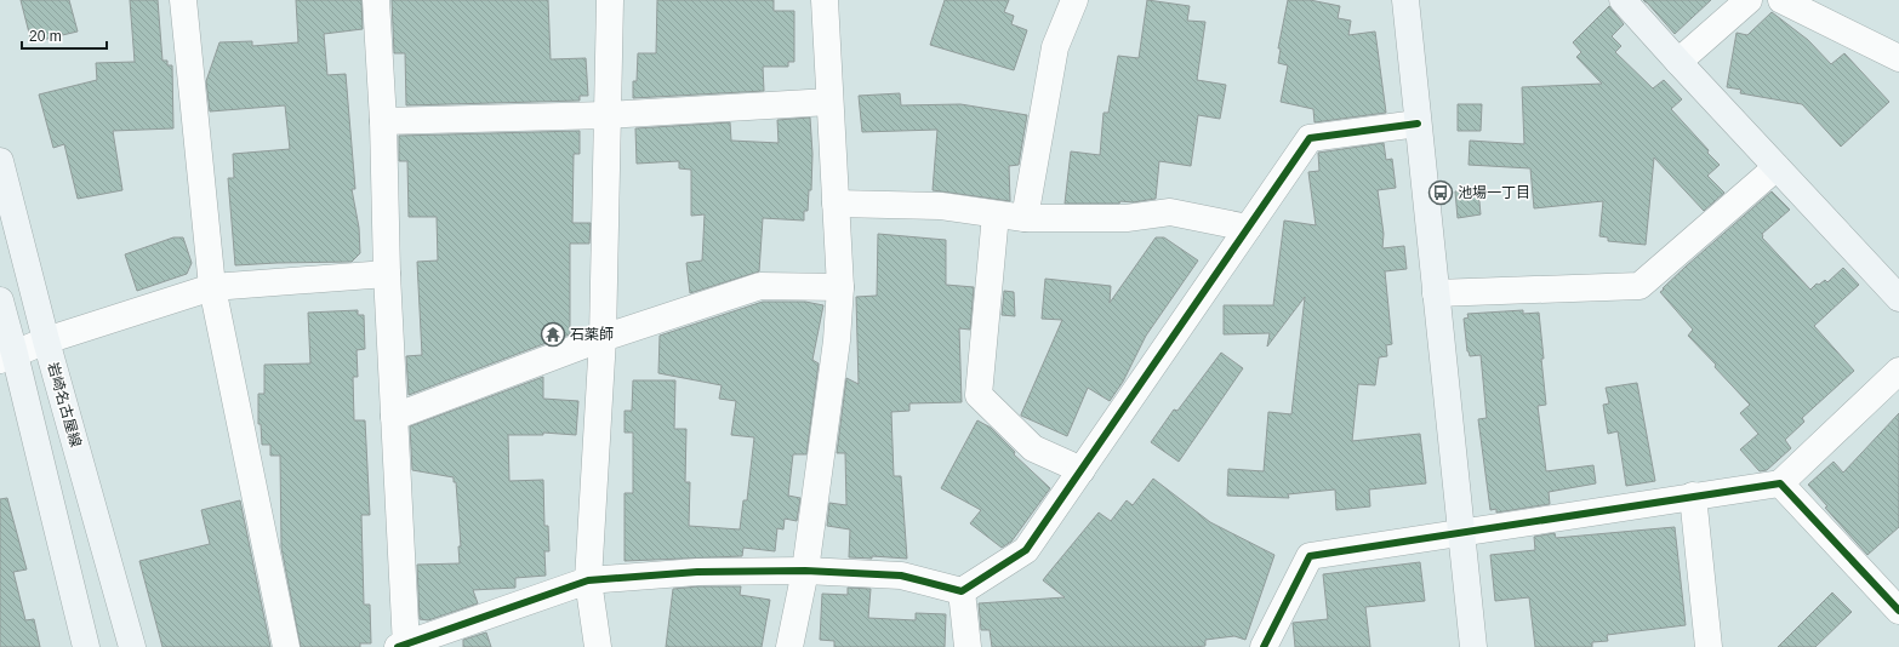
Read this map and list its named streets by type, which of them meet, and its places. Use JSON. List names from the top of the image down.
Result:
{
  "streets": {
    "street": ["岩崎名古屋線"]
  },
  "places": {
    "bus stop": ["池場一丁目"],
    "temple": ["石薬師"]
  },
  "scale_bar": "20 m"
}
